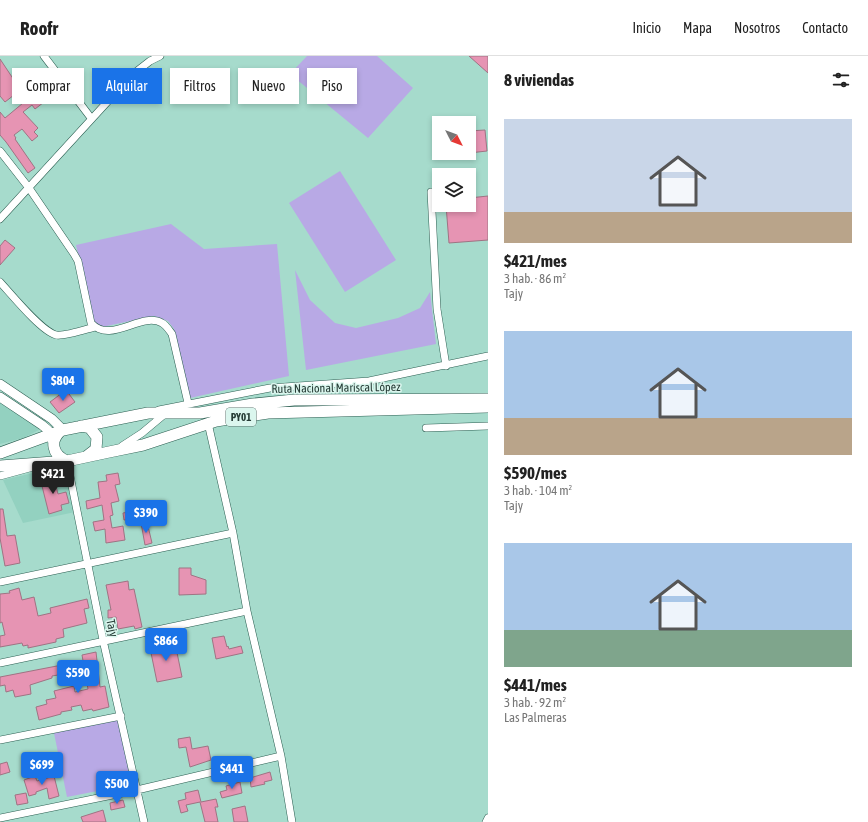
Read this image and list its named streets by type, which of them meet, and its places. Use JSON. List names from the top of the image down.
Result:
{
  "streets": {
    "highway": ["Ruta Nacional Mariscal López", "PY01"],
    "street": ["Tajy"]
  },
  "crossings": [
    ["Ruta Nacional Mariscal López", "Tajy"]
  ],
  "north": "bottom right",
  "page": {
    "header": "Roofr",
    "nav": [
      "Inicio",
      "Mapa",
      "Nosotros",
      "Contacto"
    ],
    "heading": "8 viviendas",
    "chip": [
      "Comprar",
      "Alquilar",
      "Filtros",
      "Nuevo",
      "Piso"
    ],
    "list": [
      {
        "name": "$421/mes",
        "note": "3 hab. · 86 m² · Tajy"
      },
      {
        "name": "$590/mes",
        "note": "3 hab. · 104 m² · Tajy"
      },
      {
        "name": "$441/mes",
        "note": "3 hab. · 92 m² · Las Palmeras"
      }
    ],
    "price": [
      "$804",
      "$421",
      "$390",
      "$866",
      "$590",
      "$699",
      "$441",
      "$500"
    ]
  }
}
